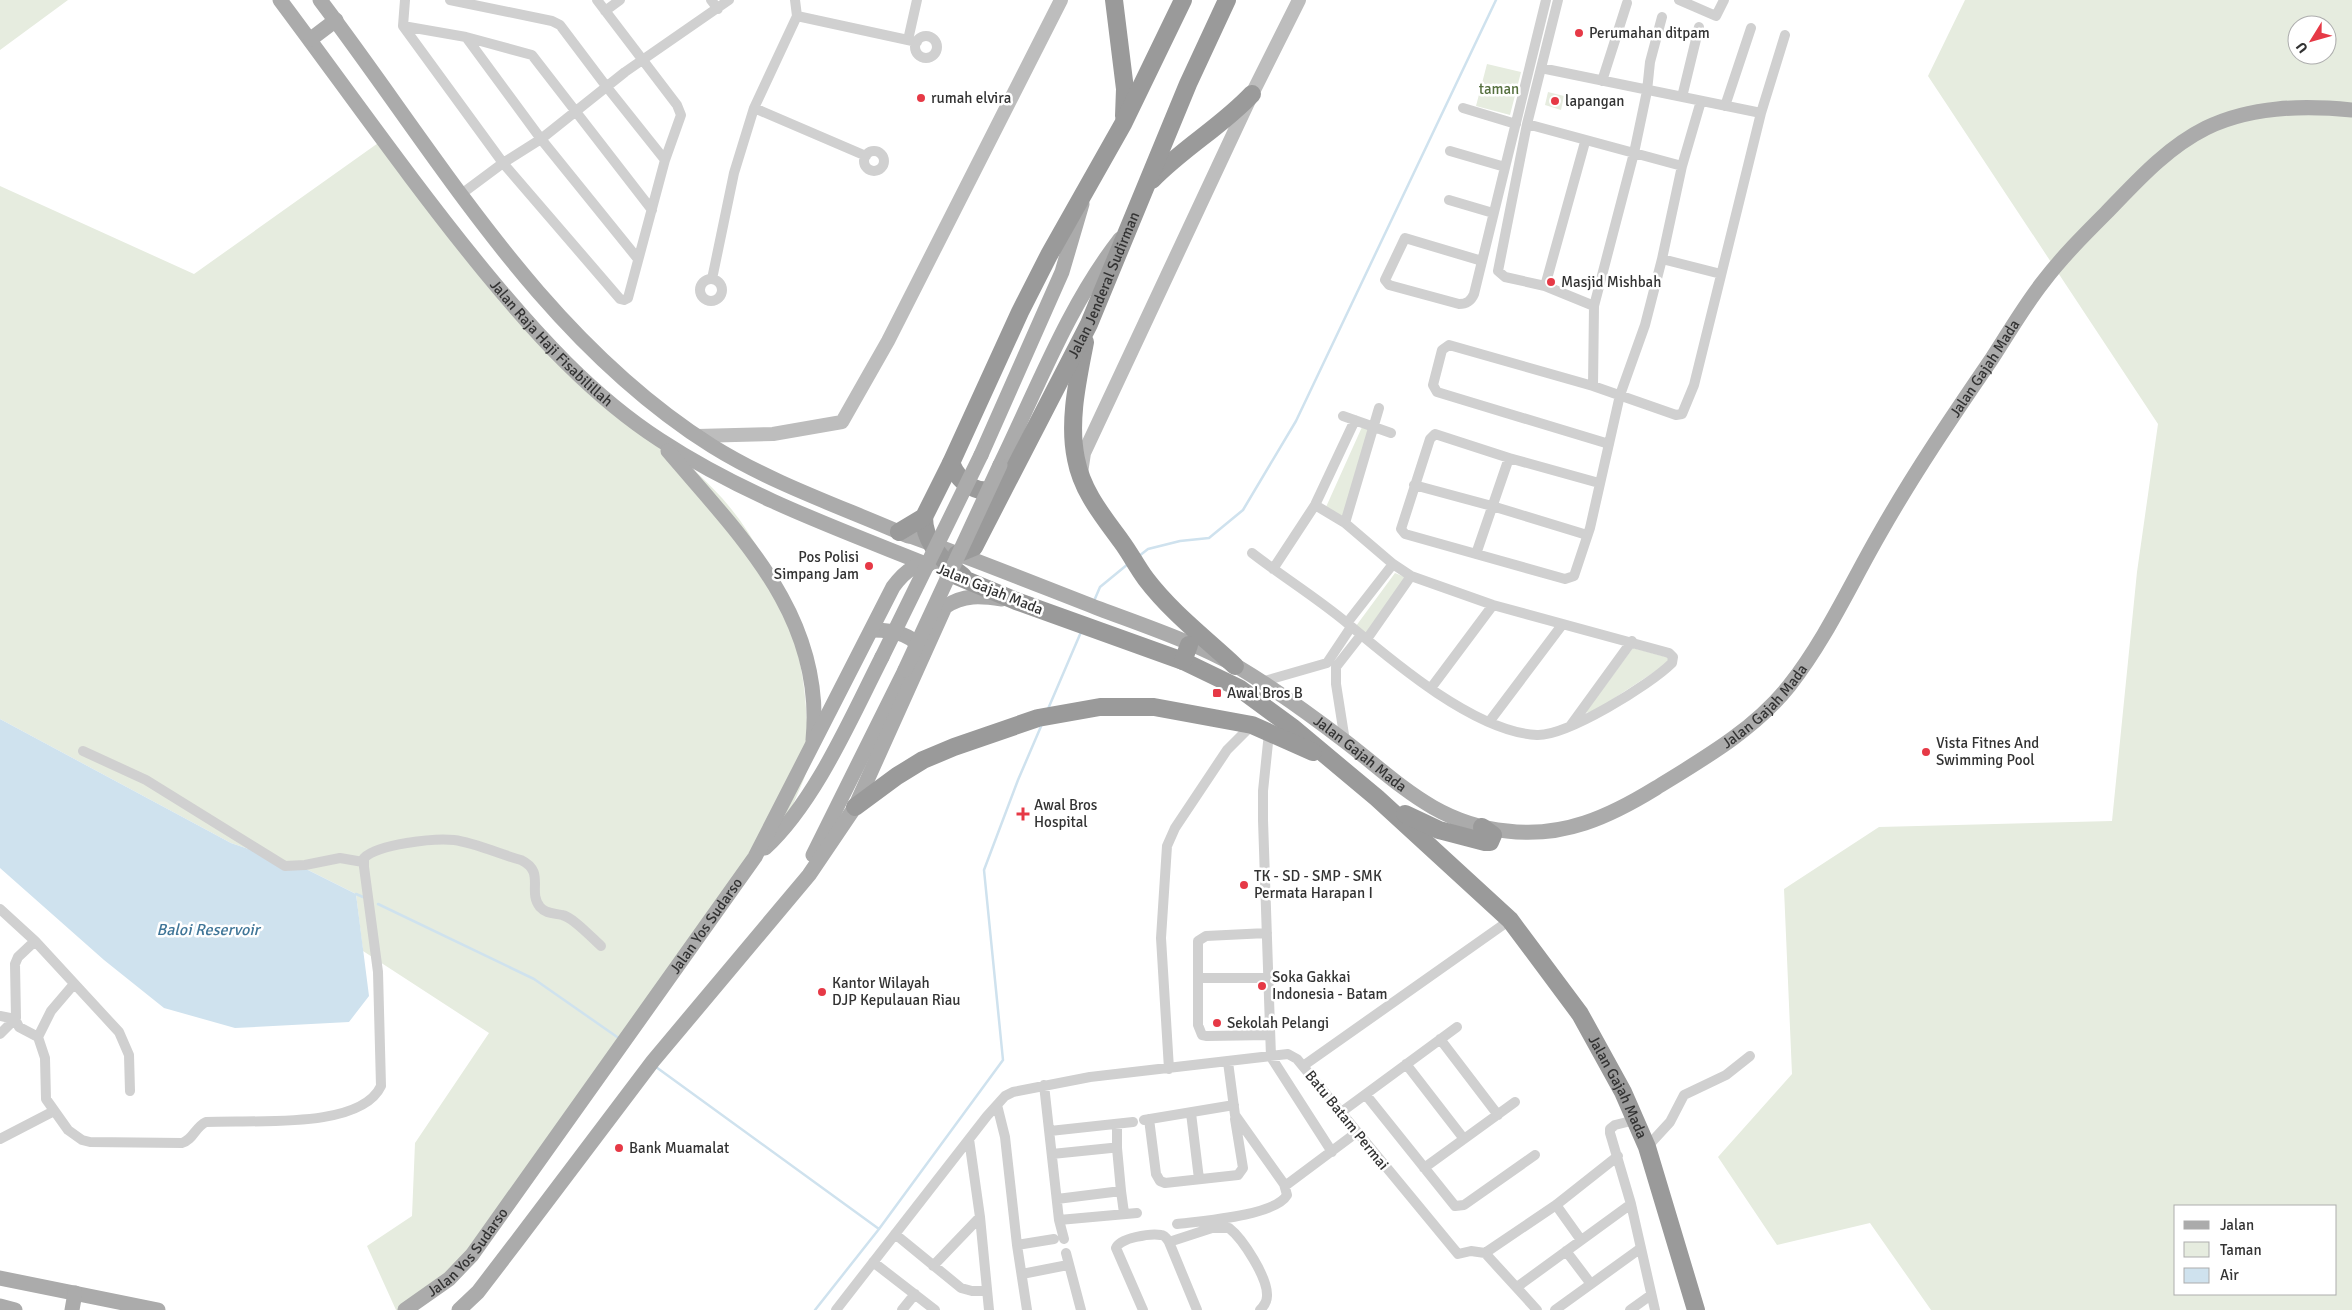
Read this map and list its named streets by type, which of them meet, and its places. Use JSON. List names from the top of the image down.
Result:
{
  "streets": {
    "highway": ["Jalan Jenderal Sudirman", "Jalan Gajah Mada"],
    "main road": ["Jalan Raja Haji Fisabilillah", "Jalan Yos Sudarso"],
    "street": ["Batu Batam Permai"]
  },
  "crossings": [
    ["Jalan Jenderal Sudirman", "Jalan Raja Haji Fisabilillah"],
    ["Jalan Jenderal Sudirman", "Jalan Gajah Mada"],
    ["Jalan Jenderal Sudirman", "Jalan Yos Sudarso"],
    ["Jalan Raja Haji Fisabilillah", "Jalan Gajah Mada"],
    ["Jalan Raja Haji Fisabilillah", "Jalan Yos Sudarso"],
    ["Jalan Gajah Mada", "Jalan Yos Sudarso"],
    ["Jalan Gajah Mada", "Batu Batam Permai"]
  ],
  "water": ["Baloi Reservoir"],
  "parks": ["taman"],
  "places": {
    "other": [
      "Perumahan ditpam",
      "rumah elvira",
      "lapangan",
      "Masjid Mishbah",
      "Pos Polisi Simpang Jam",
      "Vista Fitnes And Swimming Pool",
      "TK - SD - SMP - SMK Permata Harapan I",
      "Soka Gakkai Indonesia - Batam",
      "Kantor Wilayah DJP Kepulauan Riau",
      "Sekolah Pelangi",
      "Bank Muamalat"
    ],
    "transit": ["Awal Bros B"],
    "health": ["Awal Bros Hospital"]
  },
  "legend": ["Jalan", "Taman", "Air"],
  "north": "bottom left"
}
